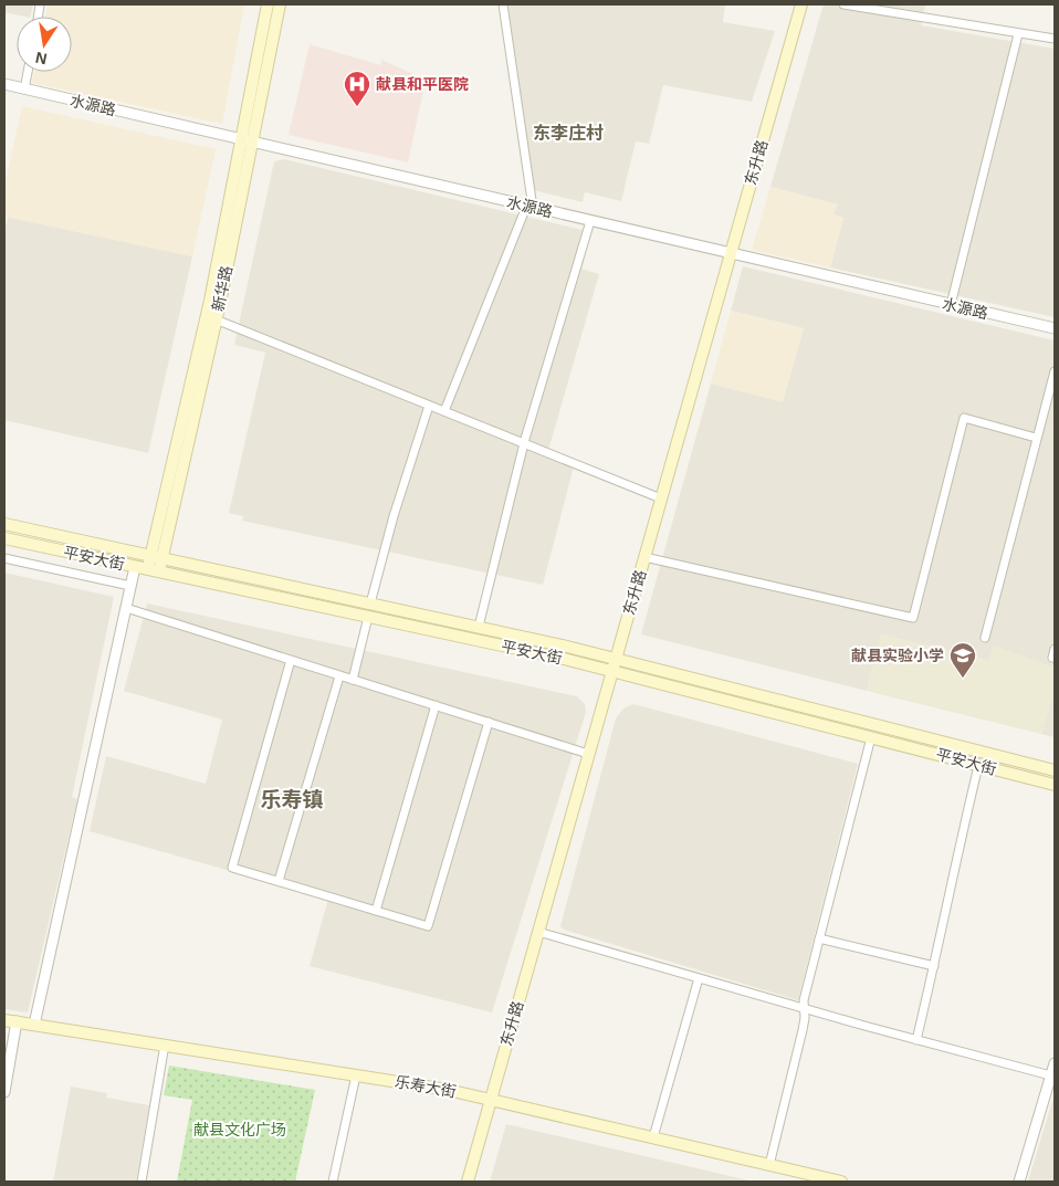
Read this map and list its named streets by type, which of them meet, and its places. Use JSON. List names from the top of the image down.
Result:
{
  "streets": {
    "main road": [
      "东升路",
      "新华路",
      "平安大街",
      "乐寿大街"
    ],
    "street": ["水源路"]
  },
  "crossings": [
    ["水源路", "东升路"],
    ["水源路", "新华路"],
    ["东升路", "平安大街"],
    ["东升路", "乐寿大街"],
    ["新华路", "平安大街"]
  ],
  "districts": ["东李庄村", "乐寿镇"],
  "parks": ["献县文化广场"],
  "places": {
    "hospital": ["献县和平医院"],
    "school or university": ["献县实验小学"]
  },
  "north": "bottom"
}
